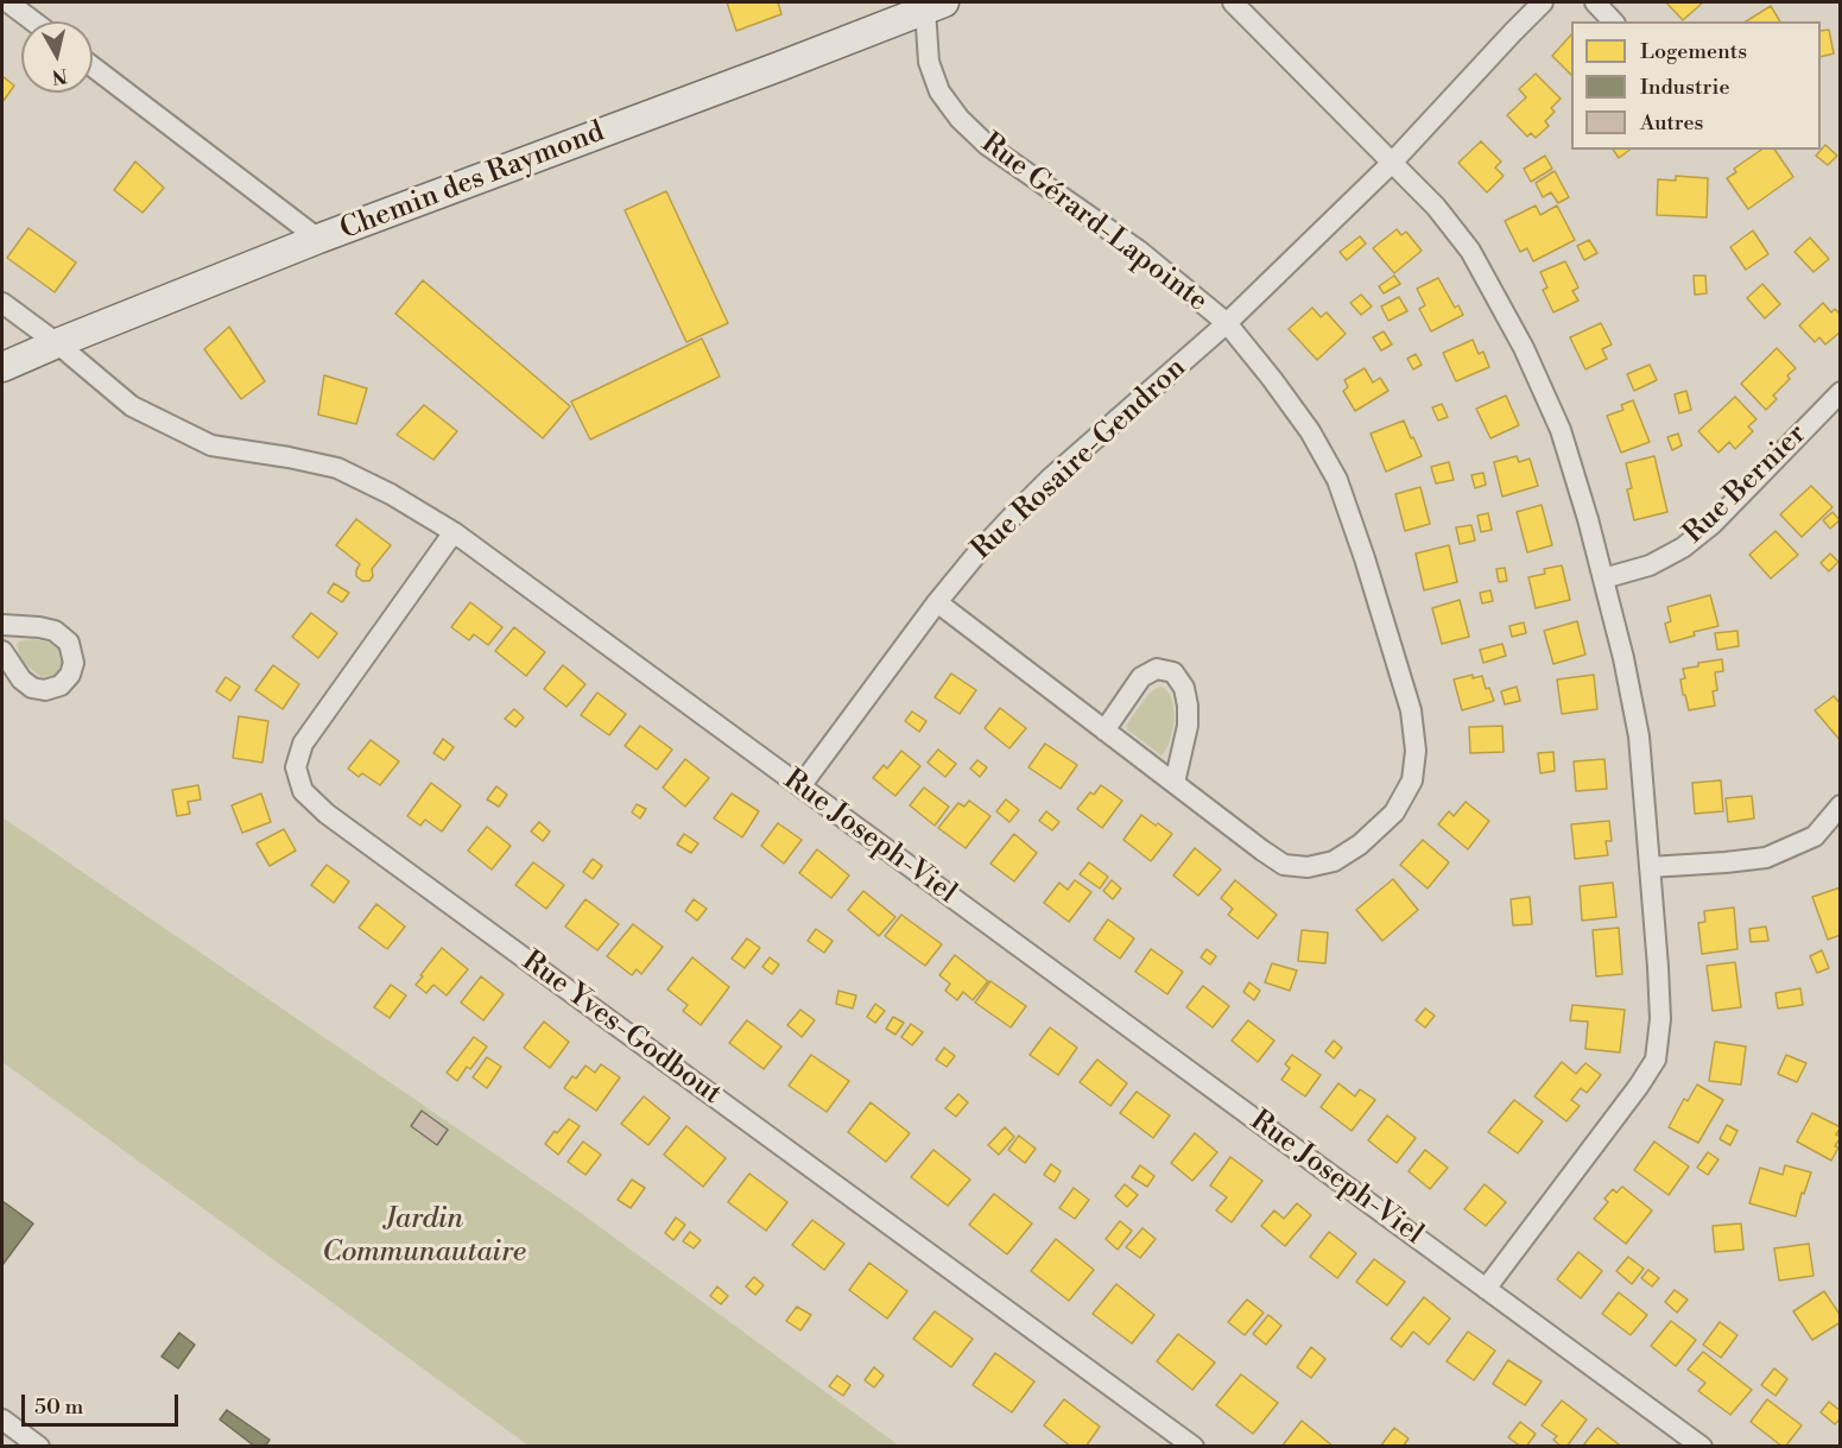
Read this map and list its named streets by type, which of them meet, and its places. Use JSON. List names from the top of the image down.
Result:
{
  "streets": {
    "street": [
      "Chemin des Raymond",
      "Rue Gérard-Lapointe",
      "Rue Rosaire-Gendron",
      "Rue Bernier",
      "Rue Joseph-Viel",
      "Rue Yves-Godbout"
    ]
  },
  "crossings": [
    ["Chemin des Raymond", "Rue Gérard-Lapointe"],
    ["Chemin des Raymond", "Rue Joseph-Viel"],
    ["Rue Gérard-Lapointe", "Rue Rosaire-Gendron"],
    ["Rue Rosaire-Gendron", "Rue Joseph-Viel"],
    ["Rue Joseph-Viel", "Rue Yves-Godbout"]
  ],
  "parks": ["Jardin Communautaire"],
  "legend": ["Logements", "Industrie", "Autres"],
  "scale_bar": "50 m",
  "north": "bottom"
}
